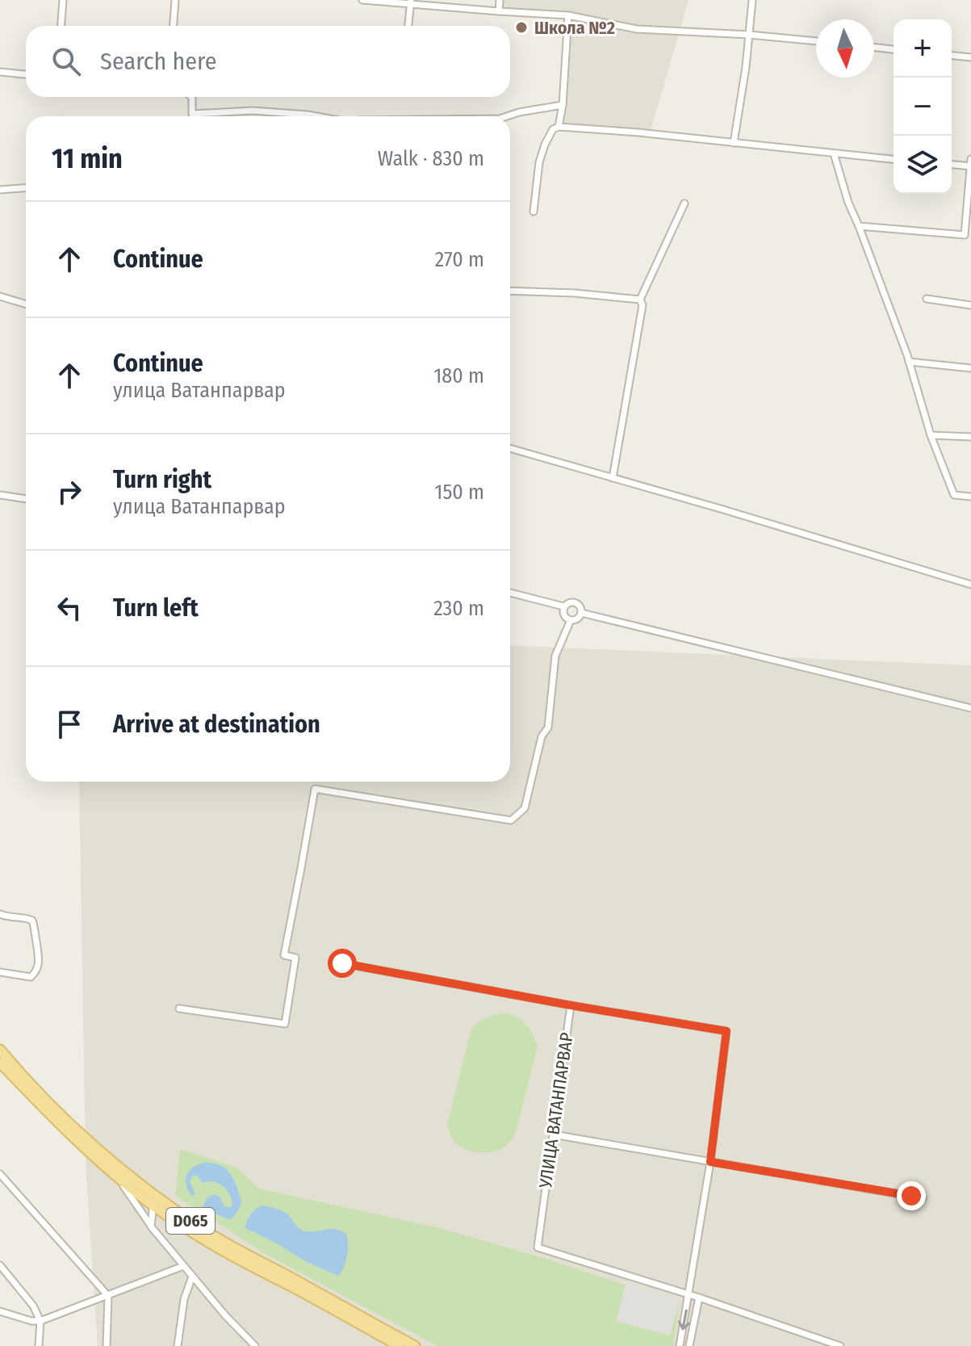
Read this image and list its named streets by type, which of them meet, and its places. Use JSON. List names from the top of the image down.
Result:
{
  "streets": {
    "main road": ["D065"],
    "street": ["УЛИЦА ВАТАНПАРВАР"]
  },
  "places": ["Школа №2"],
  "north": "bottom",
  "page": {
    "map_buttons": ["+", "−"],
    "search": "Search here",
    "heading": ["11 min", "Walk · 830 m"],
    "list": [
      ["Continue", "270 m"],
      ["Continue", "улица Ватанпарвар", "180 m"],
      ["Turn right", "улица Ватанпарвар", "150 m"],
      ["Turn left", "230 m"],
      "Arrive at destination"
    ]
  }
}
